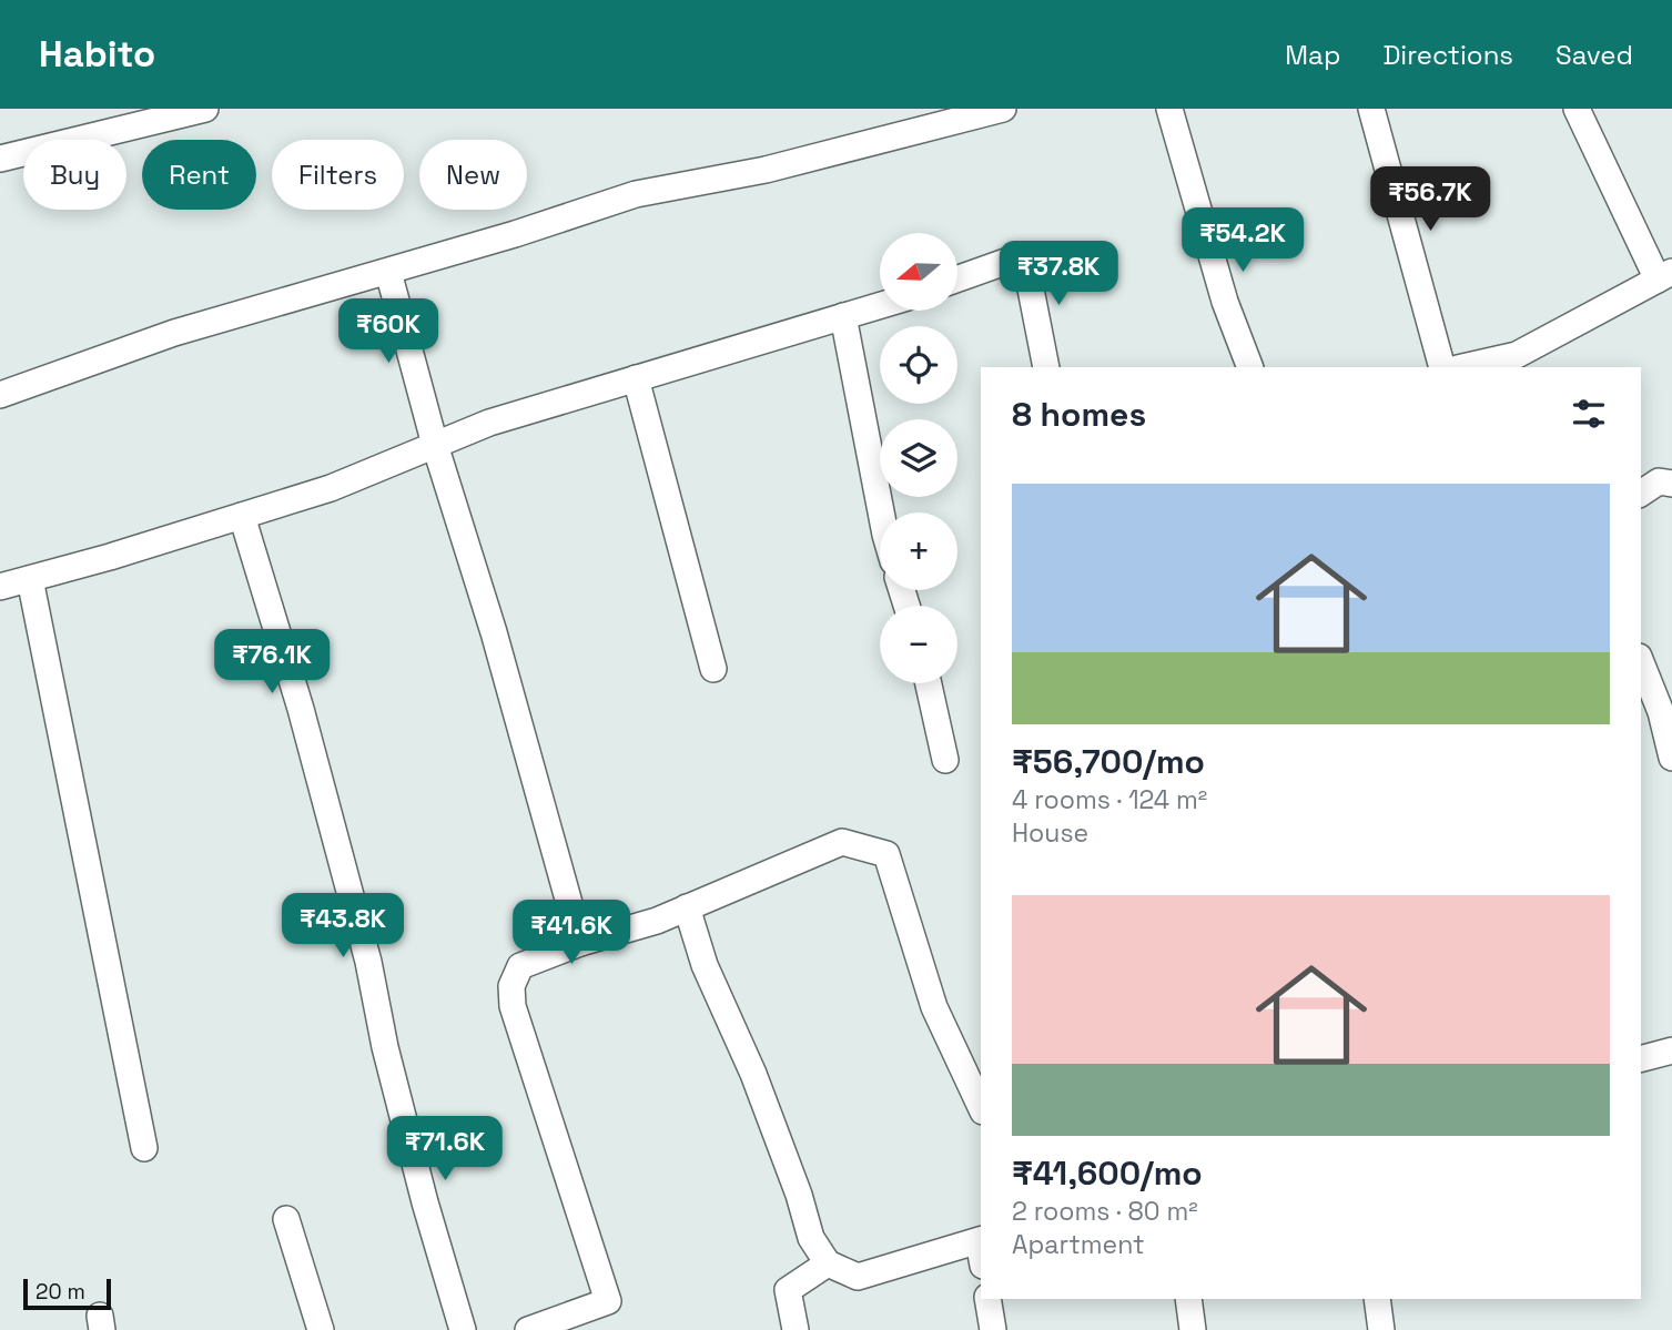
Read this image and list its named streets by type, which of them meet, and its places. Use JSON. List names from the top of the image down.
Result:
{
  "scale_bar": "20 m",
  "north": "left",
  "page": {
    "header": "Habito",
    "nav": ["Map", "Directions", "Saved"],
    "chip": [
      "Buy",
      "Rent",
      "Filters",
      "New"
    ],
    "price": [
      "₹56.7K",
      "₹54.2K",
      "₹37.8K",
      "₹60K",
      "₹76.1K",
      "₹43.8K",
      "₹41.6K",
      "₹71.6K"
    ],
    "map_buttons": ["+", "−"],
    "heading": "8 homes",
    "list": [
      {
        "name": "₹56,700/mo",
        "note": "4 rooms · 124 m² · House"
      },
      {
        "name": "₹41,600/mo",
        "note": "2 rooms · 80 m² · Apartment"
      }
    ],
    "scale": "20 m"
  }
}
